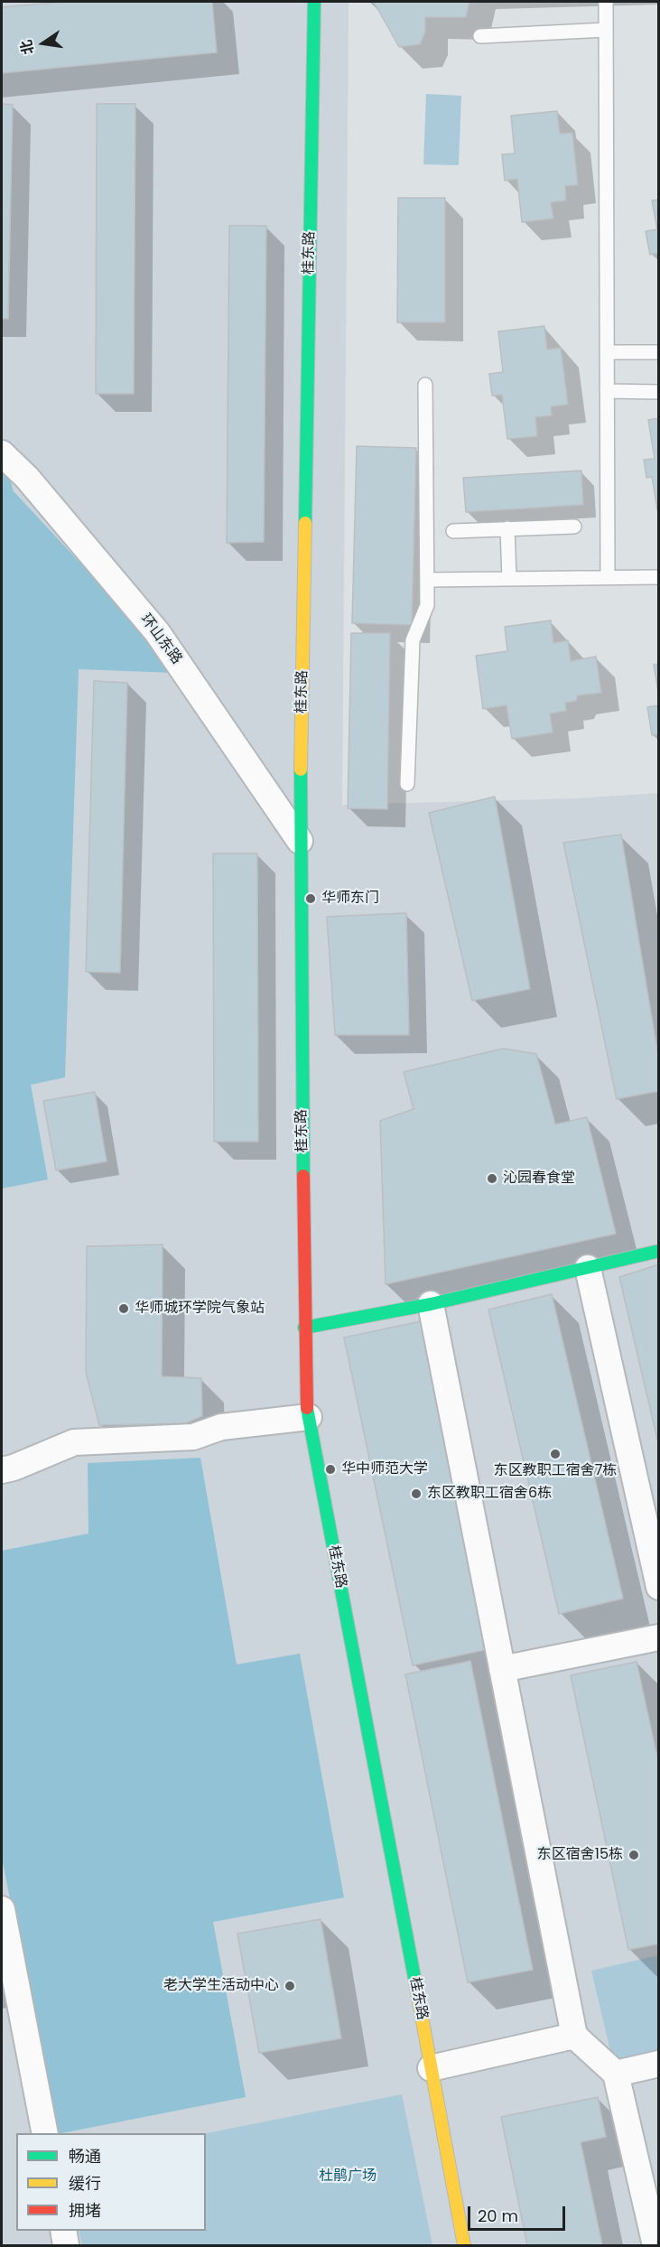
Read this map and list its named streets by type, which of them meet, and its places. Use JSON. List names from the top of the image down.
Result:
{
  "streets": {
    "street": ["桂东路", "环山东路"]
  },
  "crossings": [
    ["桂东路", "环山东路"]
  ],
  "parks": ["杜鹃广场"],
  "places": [
    "华师东门",
    "沁园春食堂",
    "华师城环学院气象站",
    "东区教职工宿舍7栋",
    "华中师范大学",
    "东区教职工宿舍6栋",
    "东区宿舍15栋",
    "老大学生活动中心"
  ],
  "legend": ["畅通", "缓行", "拥堵"],
  "scale_bar": "20 m",
  "north": "left"
}
